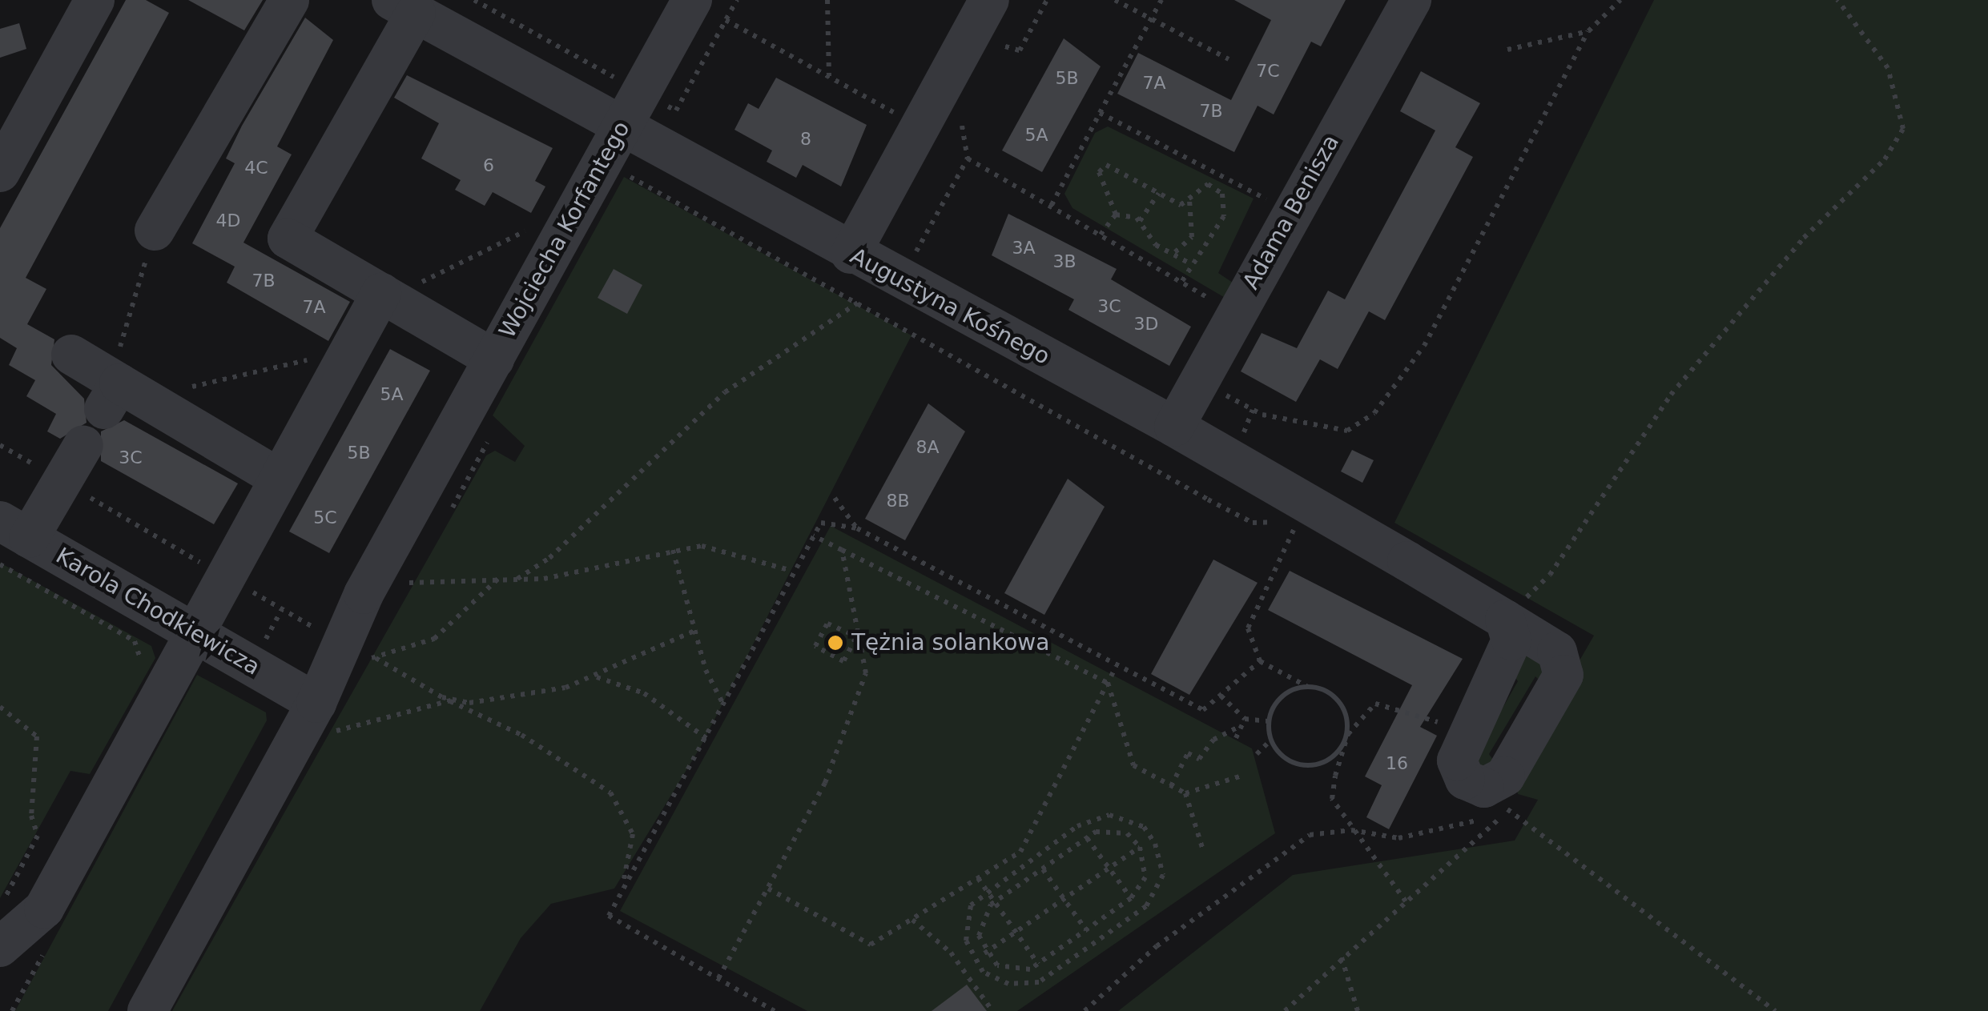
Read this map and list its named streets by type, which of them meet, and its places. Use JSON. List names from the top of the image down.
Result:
{
  "streets": {
    "street": [
      "Adama Benisza",
      "Wojciecha Korfantego",
      "Augustyna Kośnego",
      "Karola Chodkiewicza"
    ]
  },
  "crossings": [
    ["Adama Benisza", "Augustyna Kośnego"],
    ["Wojciecha Korfantego", "Augustyna Kośnego"]
  ],
  "places": ["Tężnia solankowa"],
  "house_numbers": [
    "7C",
    "5B",
    "7A",
    "7B",
    "5A",
    "8",
    "6",
    "4C",
    "4D",
    "3A",
    "3B",
    "7B",
    "3C",
    "7A",
    "3D",
    "5A",
    "8A",
    "5B",
    "3C",
    "8B",
    "5C",
    "16"
  ]
}
